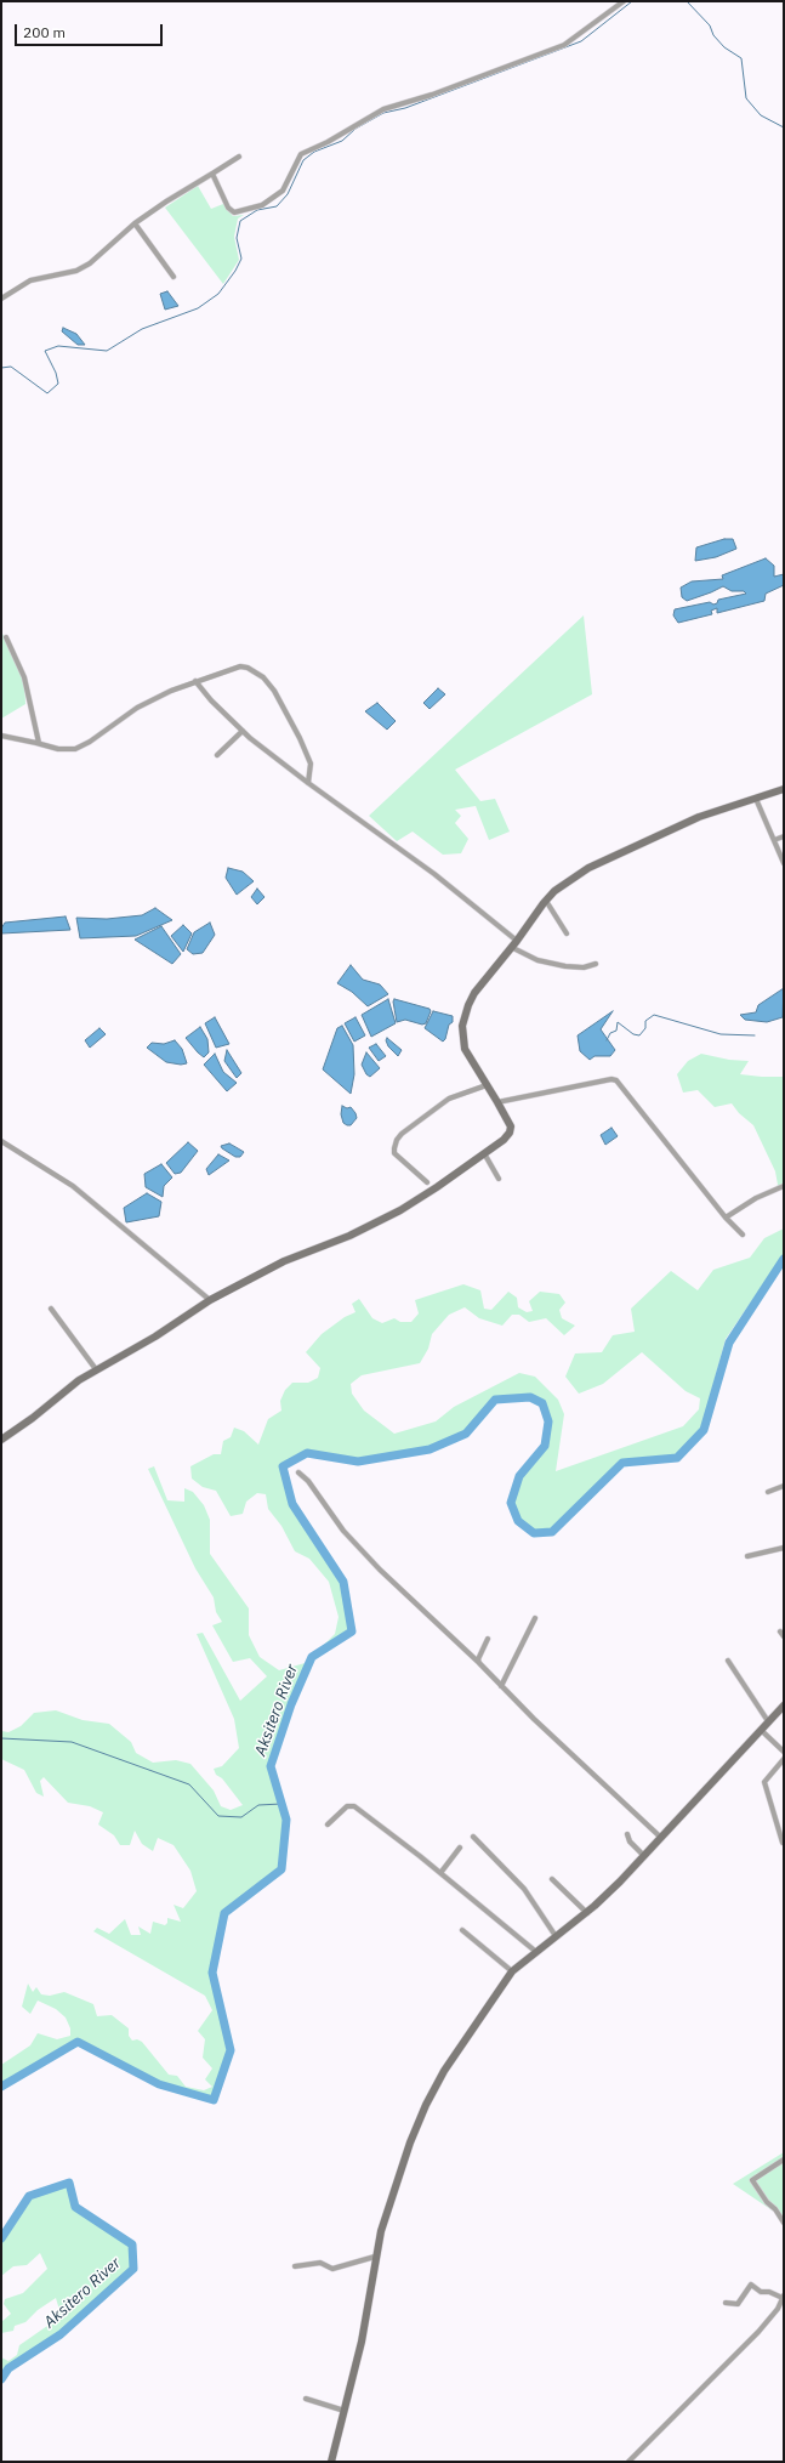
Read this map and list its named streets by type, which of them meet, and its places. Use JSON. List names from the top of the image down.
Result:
{
  "water": ["Aksitero River"],
  "scale_bar": "200 m"
}
